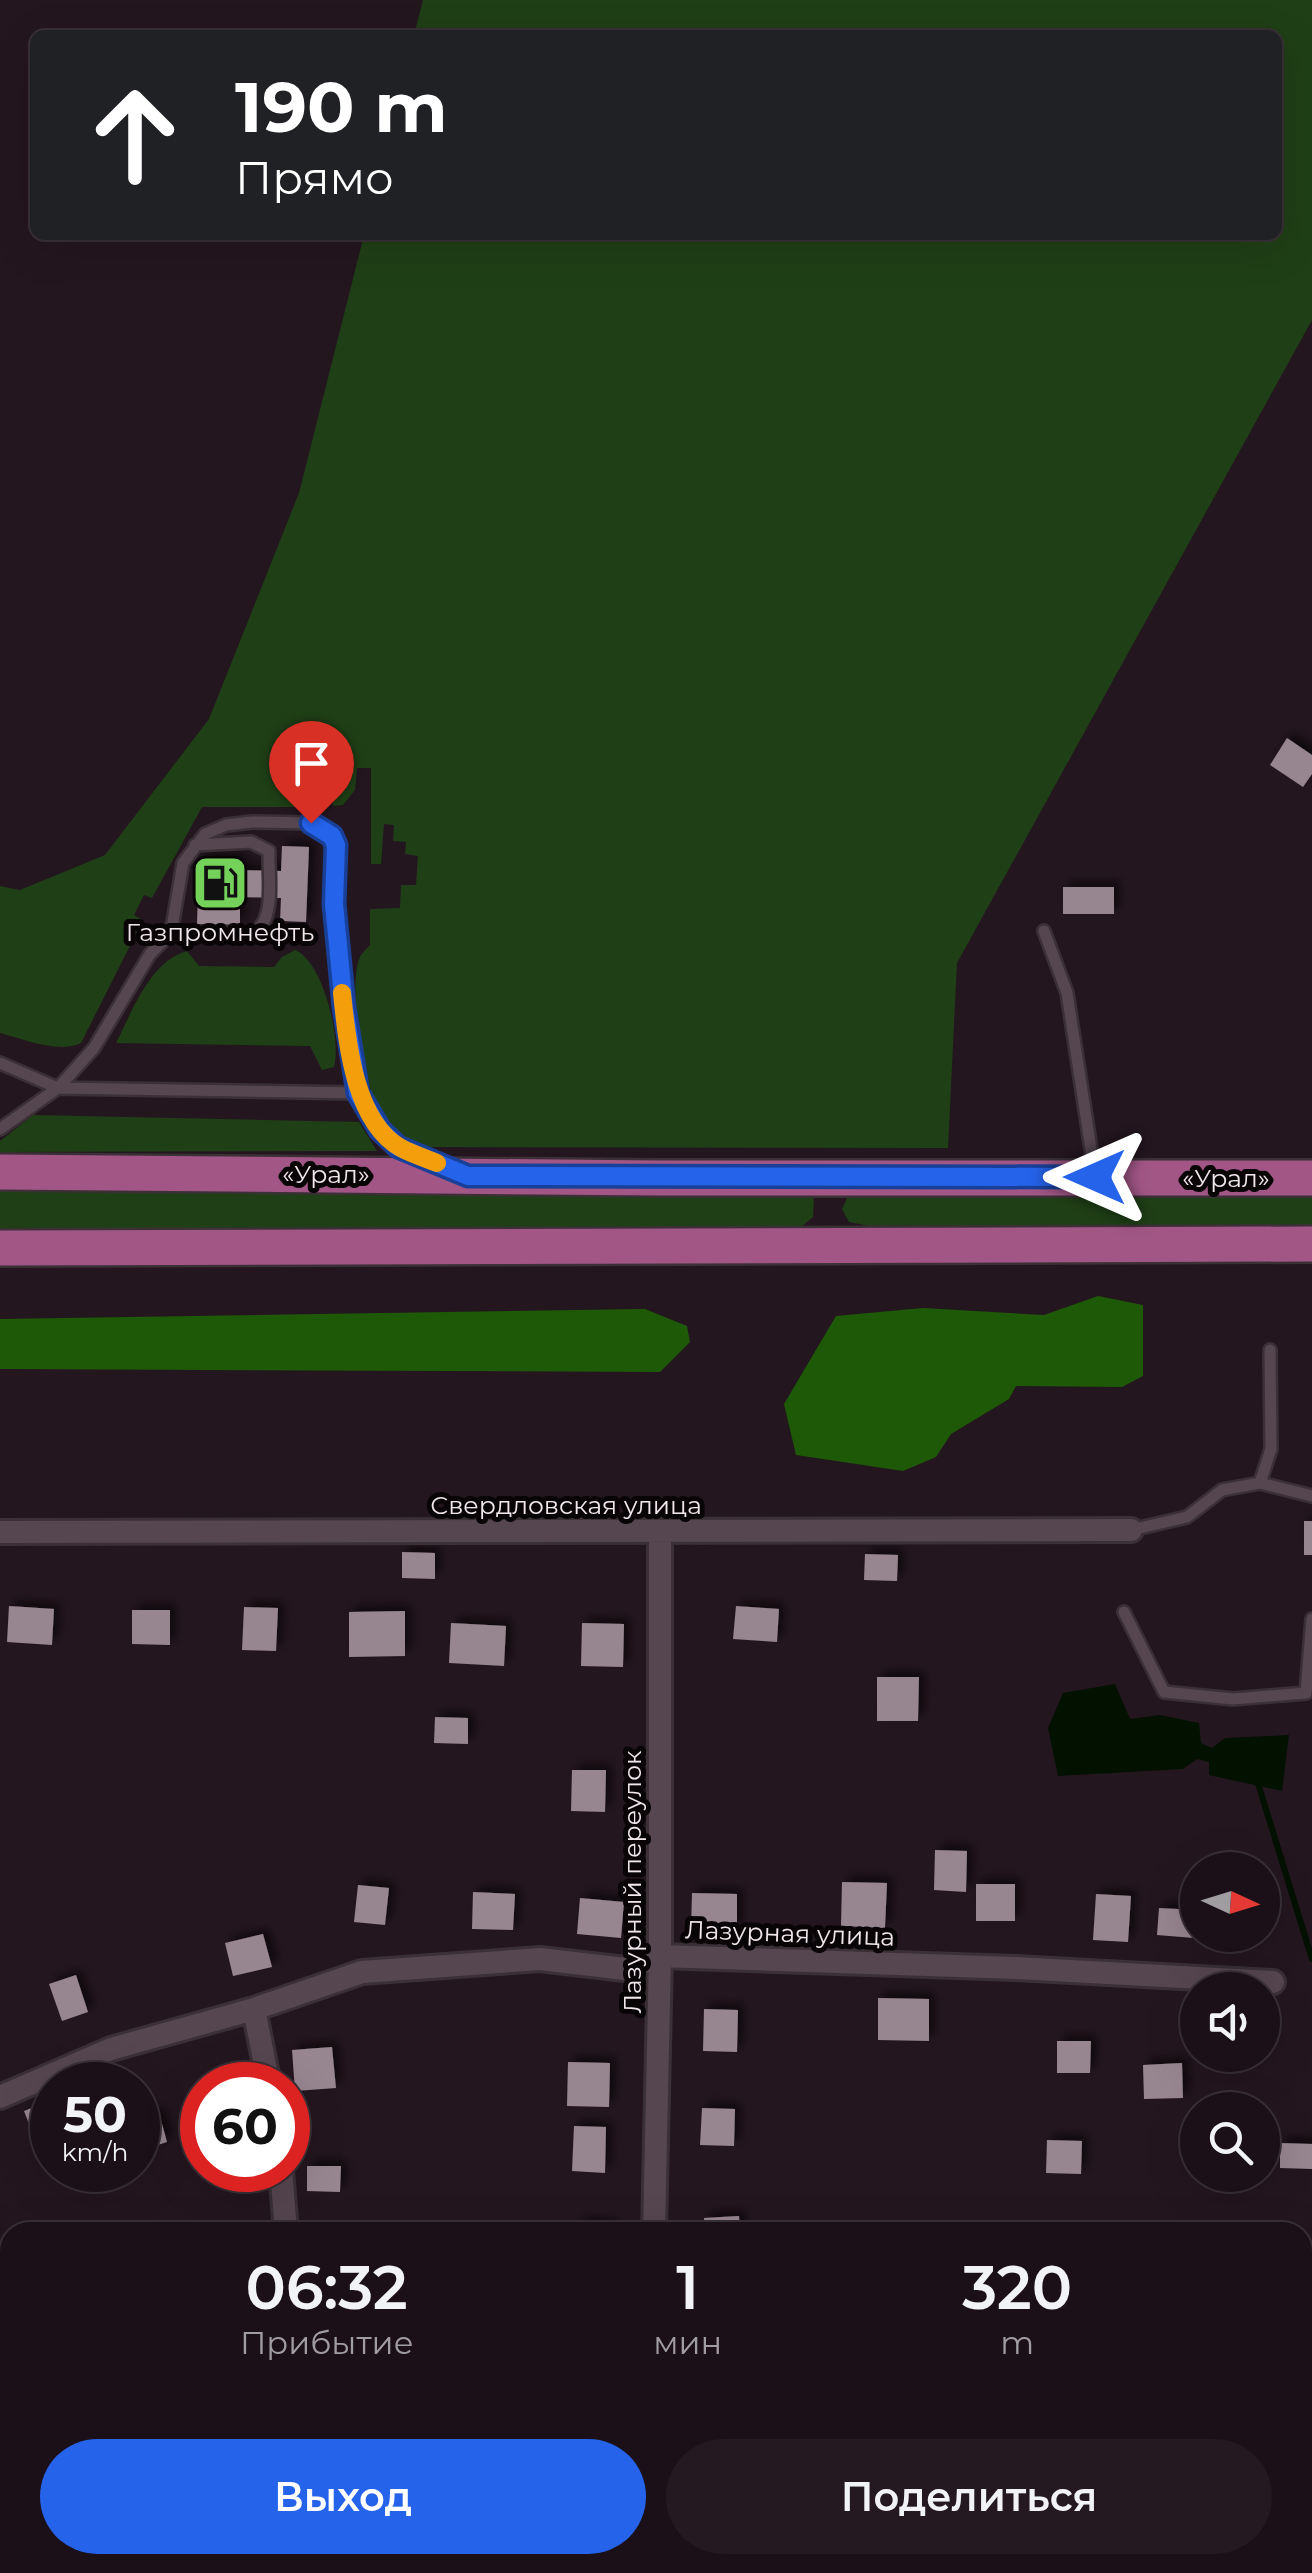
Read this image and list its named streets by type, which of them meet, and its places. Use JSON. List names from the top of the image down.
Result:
{
  "streets": {
    "main road": ["«Урал»"],
    "street": ["Свердловская улица", "Лазурный переулок", "Лазурная улица"]
  },
  "crossings": [
    ["Свердловская улица", "Лазурный переулок"],
    ["Лазурный переулок", "Лазурная улица"]
  ],
  "places": {
    "fuel station": ["Газпромнефть"]
  },
  "north": "right",
  "page": {
    "turn": ["190 m", "Прямо"],
    "speed": "50 km/h",
    "limit": "60",
    "eta": [
      "06:32",
      "Прибытие",
      "1",
      "мин",
      "320",
      "m"
    ],
    "buttons": ["Выход", "Поделиться"]
  }
}
